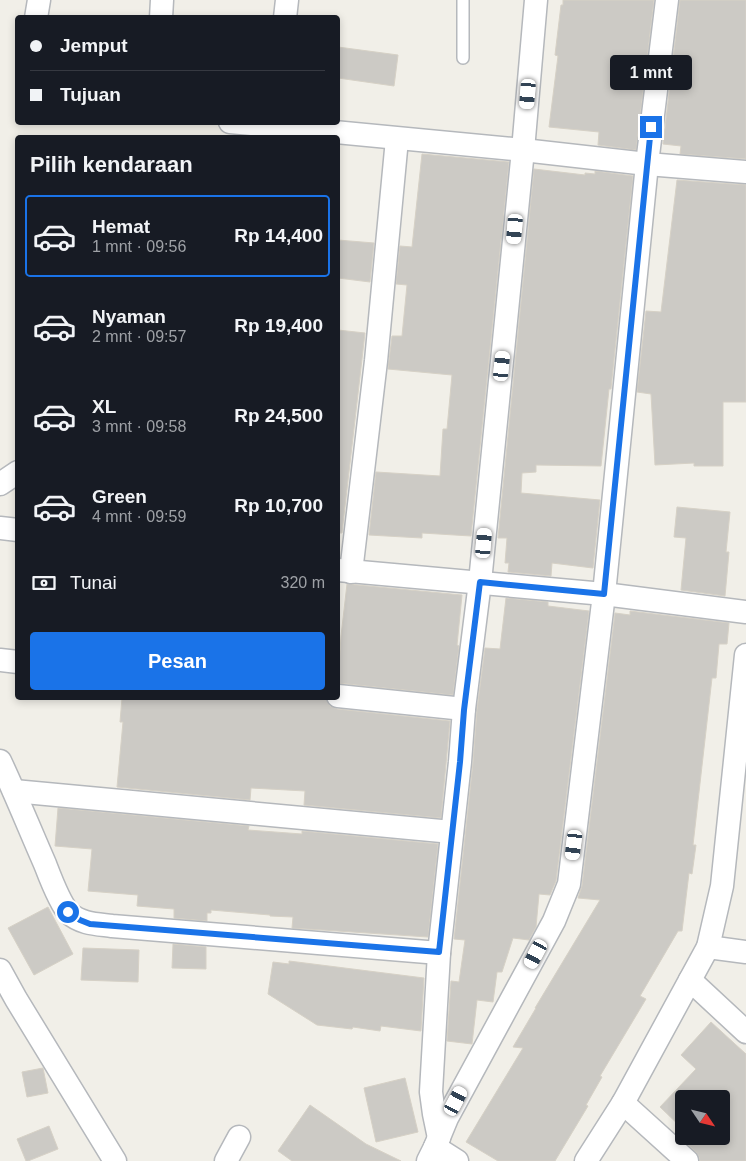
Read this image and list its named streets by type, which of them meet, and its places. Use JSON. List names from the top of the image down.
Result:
{
  "north": "bottom right",
  "page": {
    "banner": ["Jemput", "Tujuan"],
    "bubble": "1 mnt",
    "heading": "Pilih kendaraan",
    "list": [
      {
        "name": "Hemat",
        "note": "1 mnt · 09:56",
        "value": "Rp 14,400"
      },
      {
        "name": "Nyaman",
        "note": "2 mnt · 09:57",
        "value": "Rp 19,400"
      },
      {
        "name": "XL",
        "note": "3 mnt · 09:58",
        "value": "Rp 24,500"
      },
      {
        "name": "Green",
        "note": "4 mnt · 09:59",
        "value": "Rp 10,700"
      }
    ],
    "pay": ["Tunai", "320 m"],
    "buttons": "Pesan"
  }
}
